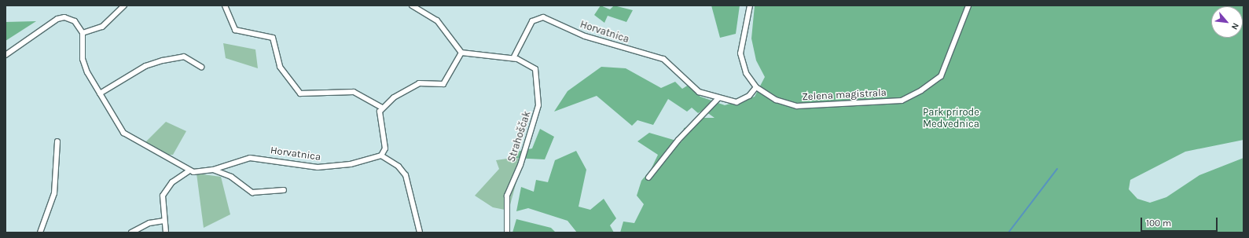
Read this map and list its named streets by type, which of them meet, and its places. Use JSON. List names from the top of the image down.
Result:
{
  "streets": {
    "street": ["Horvatnica", "Zelena magistrala", "Strahoščak"]
  },
  "crossings": [
    ["Horvatnica", "Zelena magistrala"],
    ["Horvatnica", "Strahoščak"]
  ],
  "parks": ["Park prirode Medvednica"],
  "scale_bar": "100 m",
  "north": "bottom right"
}
